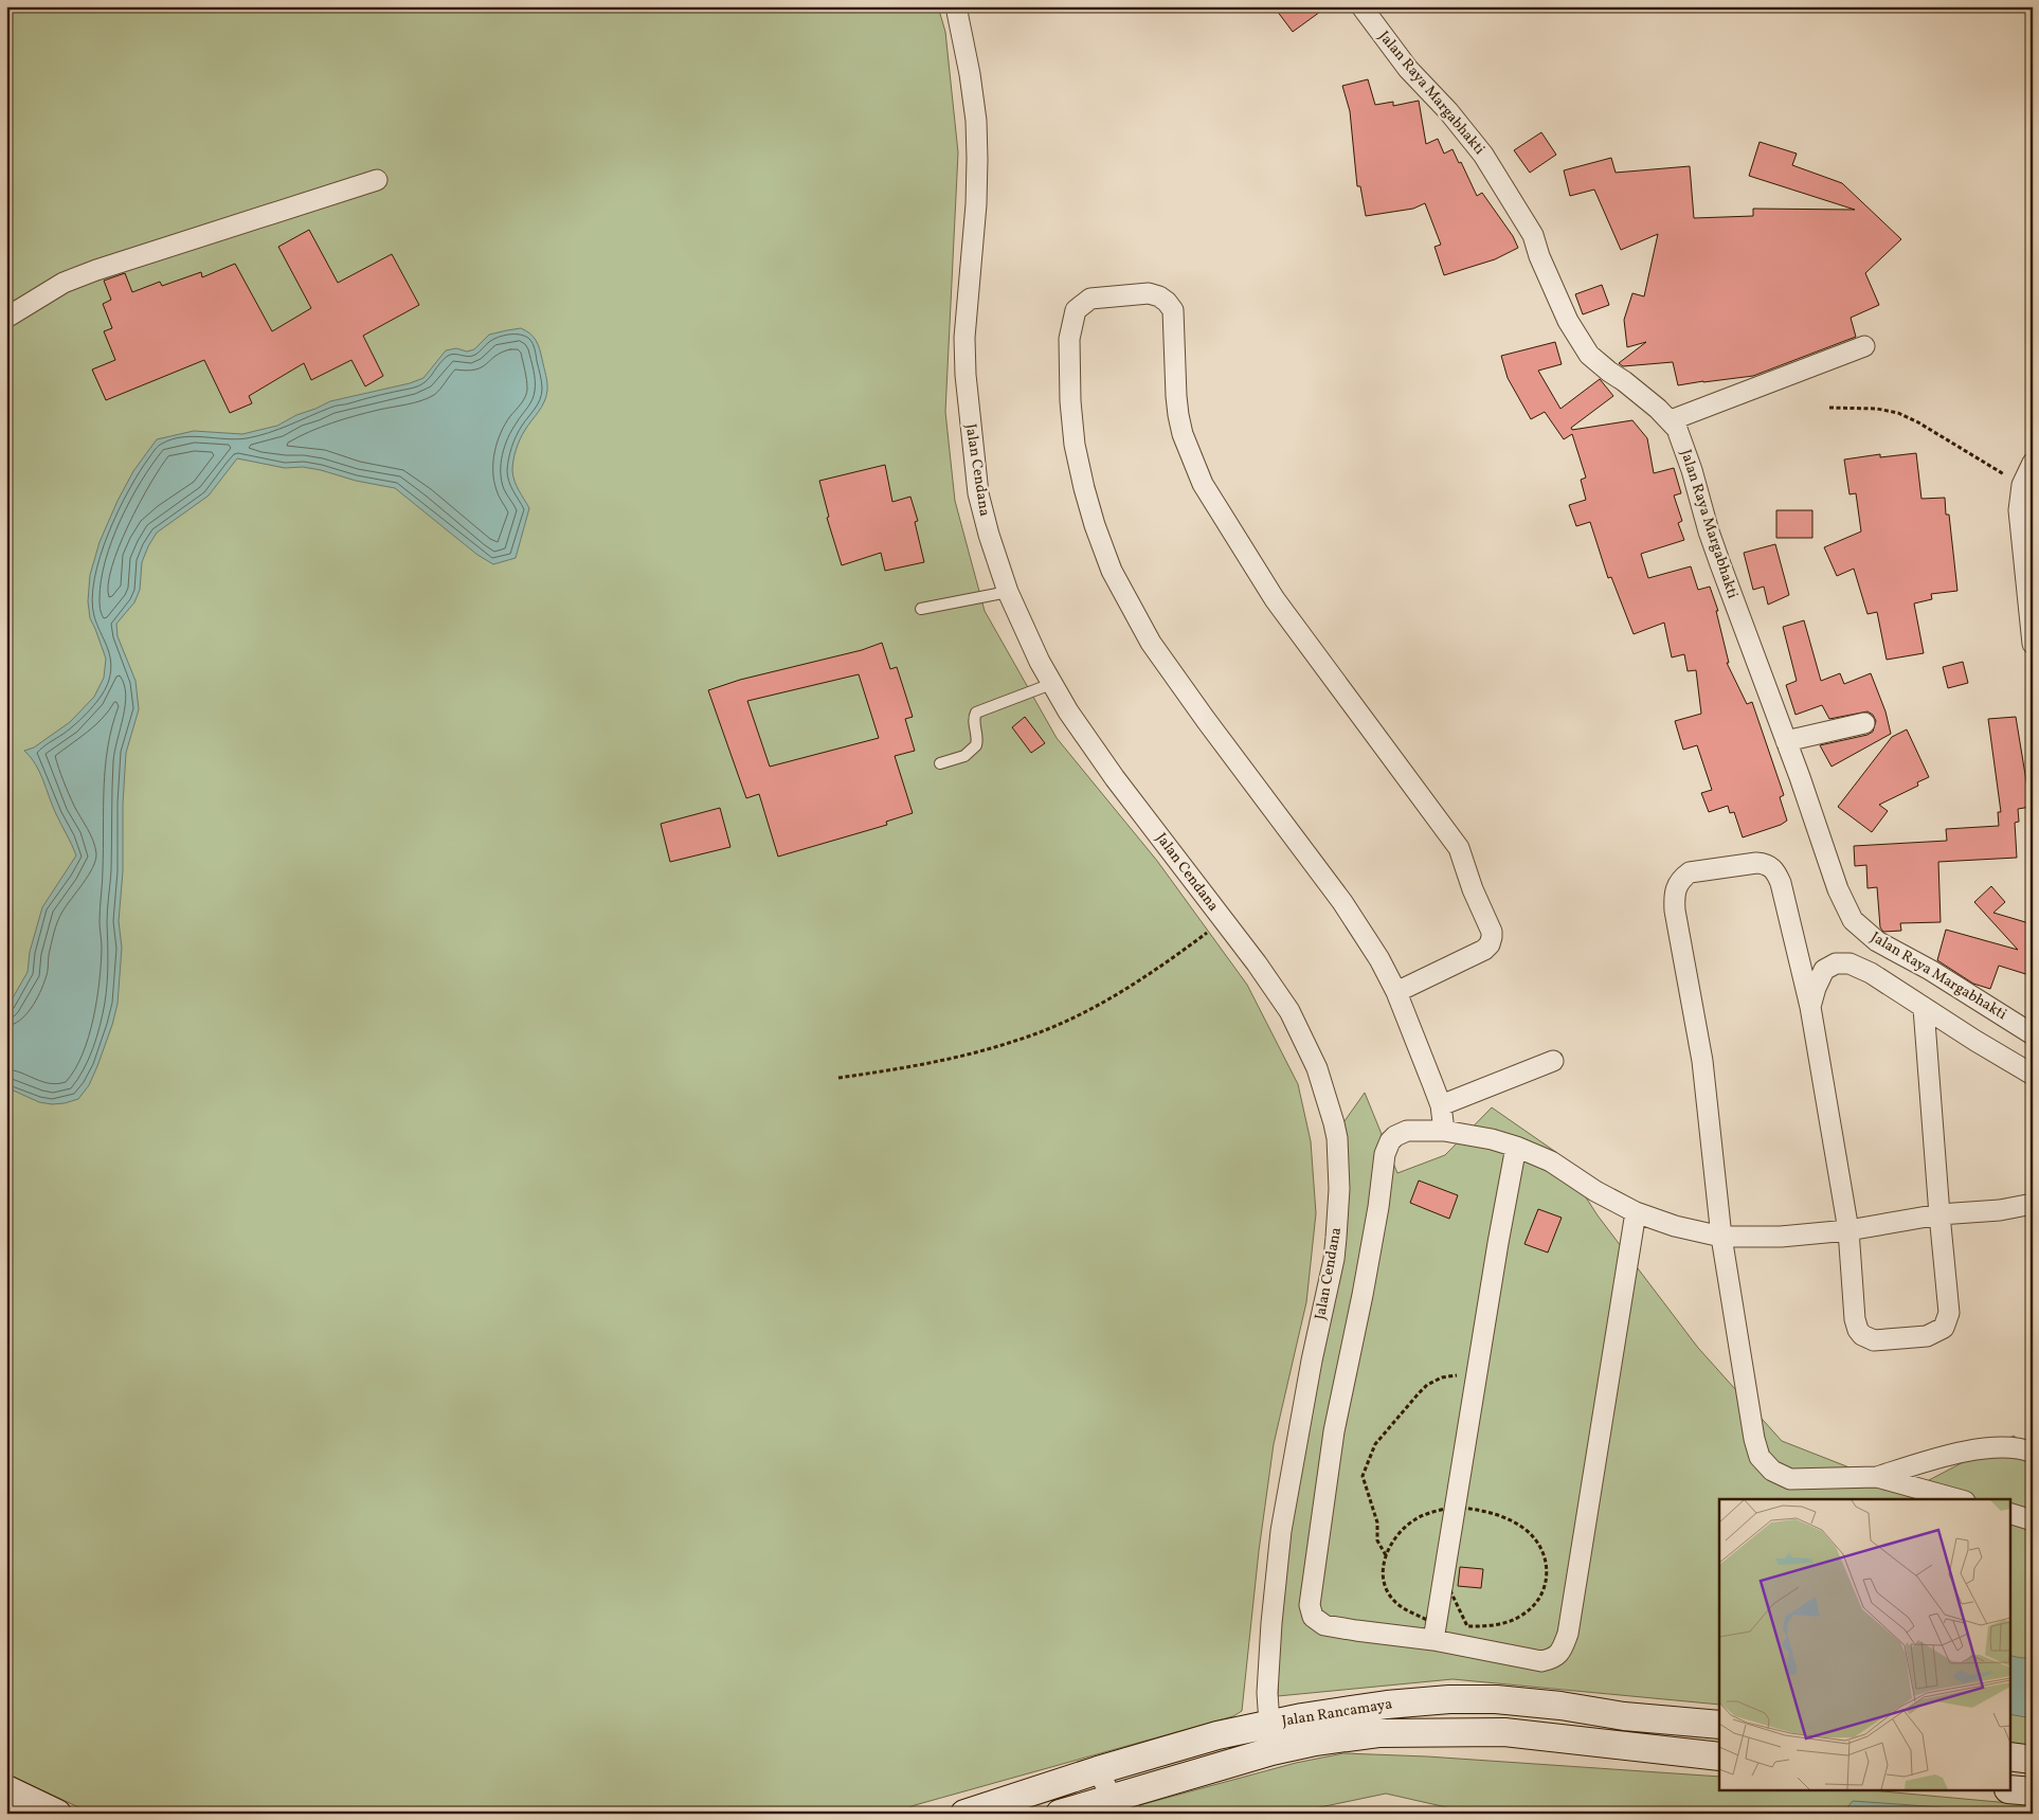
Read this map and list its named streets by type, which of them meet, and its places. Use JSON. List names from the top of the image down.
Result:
{
  "streets": {
    "street": ["Jalan Raya Margabhakti", "Jalan Cendana", "Jalan Rancamaya"]
  },
  "crossings": [
    ["Jalan Cendana", "Jalan Rancamaya"]
  ]
}
